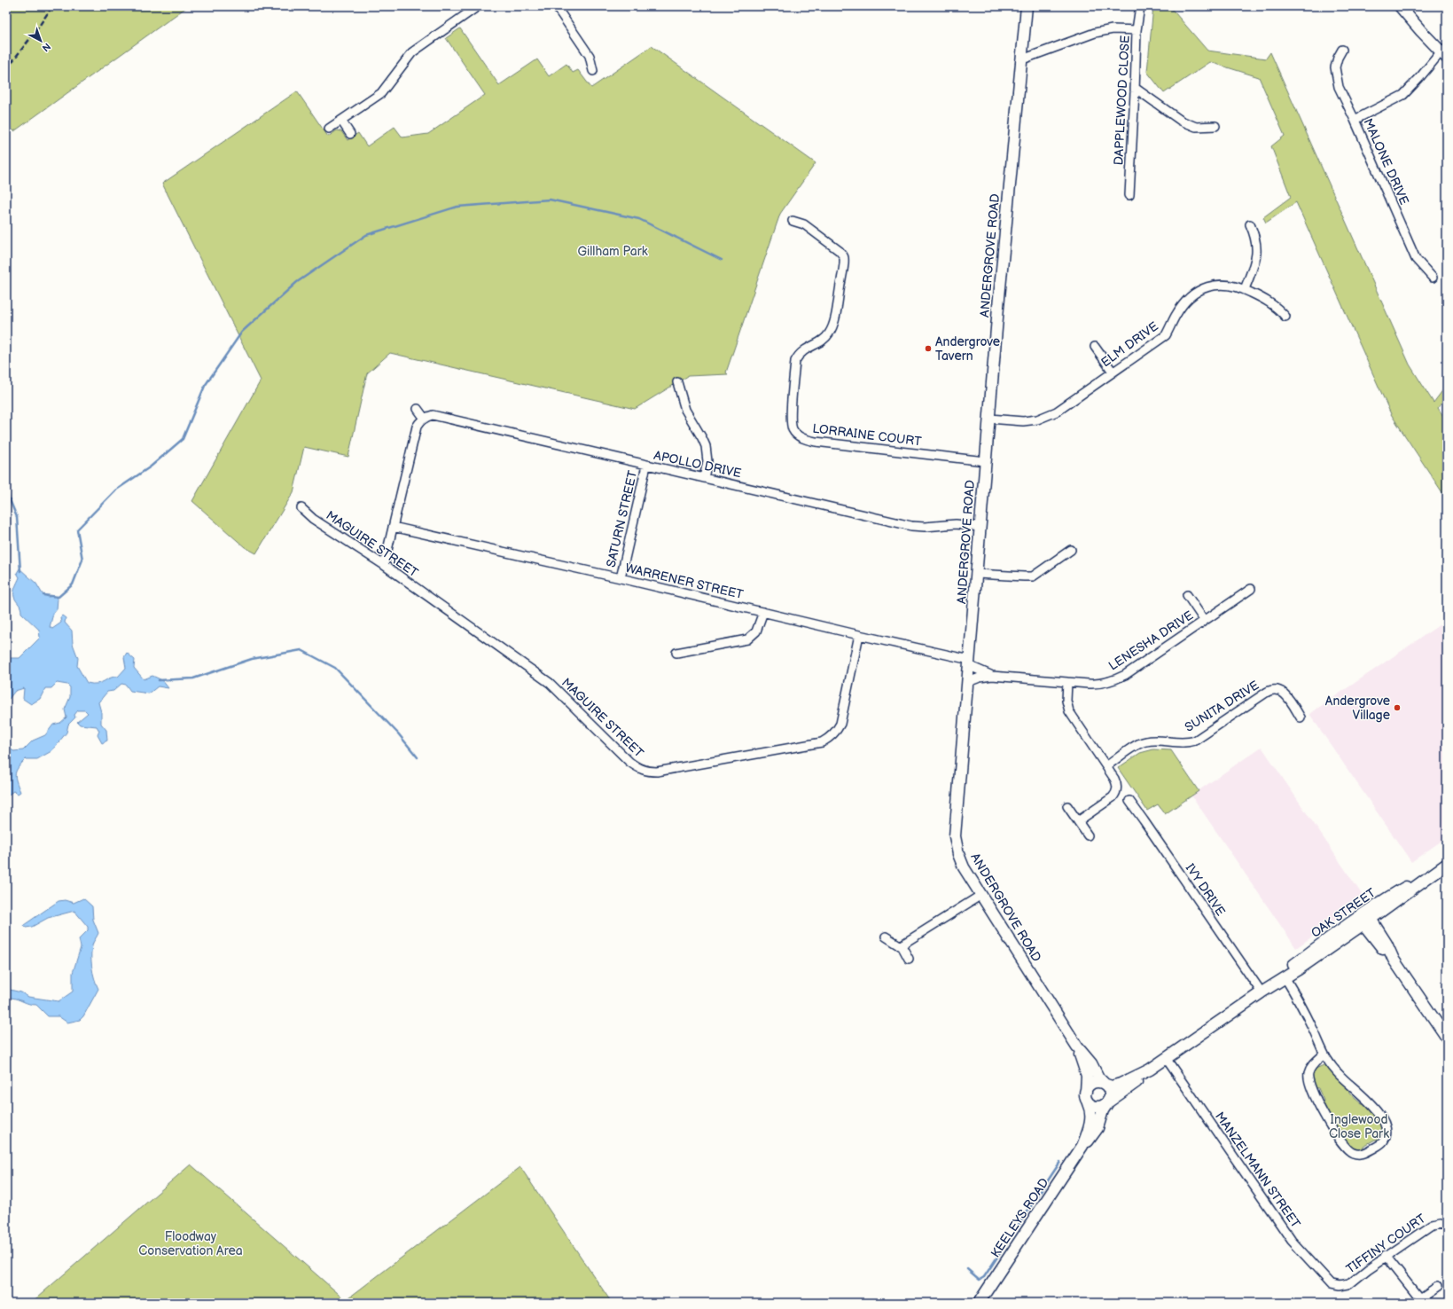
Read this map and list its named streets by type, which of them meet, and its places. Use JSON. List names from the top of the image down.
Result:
{
  "streets": {
    "street": [
      "DAPPLEWOOD CLOSE",
      "MALONE DRIVE",
      "ANDERGROVE ROAD",
      "ELM DRIVE",
      "LORRAINE COURT",
      "APOLLO DRIVE",
      "SATURN STREET",
      "MAGUIRE STREET",
      "WARRENER STREET",
      "LENESHA DRIVE",
      "SUNITA DRIVE",
      "IVY DRIVE",
      "OAK STREET",
      "MANZELMANN STREET",
      "KEELEYS ROAD",
      "TIFFINY COURT"
    ]
  },
  "crossings": [
    ["ANDERGROVE ROAD", "ELM DRIVE"],
    ["ANDERGROVE ROAD", "LORRAINE COURT"],
    ["ANDERGROVE ROAD", "APOLLO DRIVE"],
    ["ANDERGROVE ROAD", "WARRENER STREET"],
    ["ANDERGROVE ROAD", "LENESHA DRIVE"],
    ["ANDERGROVE ROAD", "OAK STREET"],
    ["ANDERGROVE ROAD", "KEELEYS ROAD"],
    ["APOLLO DRIVE", "SATURN STREET"],
    ["SATURN STREET", "WARRENER STREET"],
    ["MAGUIRE STREET", "WARRENER STREET"],
    ["WARRENER STREET", "LENESHA DRIVE"],
    ["IVY DRIVE", "OAK STREET"],
    ["OAK STREET", "MANZELMANN STREET"],
    ["OAK STREET", "KEELEYS ROAD"],
    ["MANZELMANN STREET", "TIFFINY COURT"]
  ],
  "parks": ["Gillham Park", "Inglewood Close Park", "Floodway Conservation Area"],
  "places": ["Andergrove Tavern", "Andergrove Village"],
  "north": "bottom right"
}
